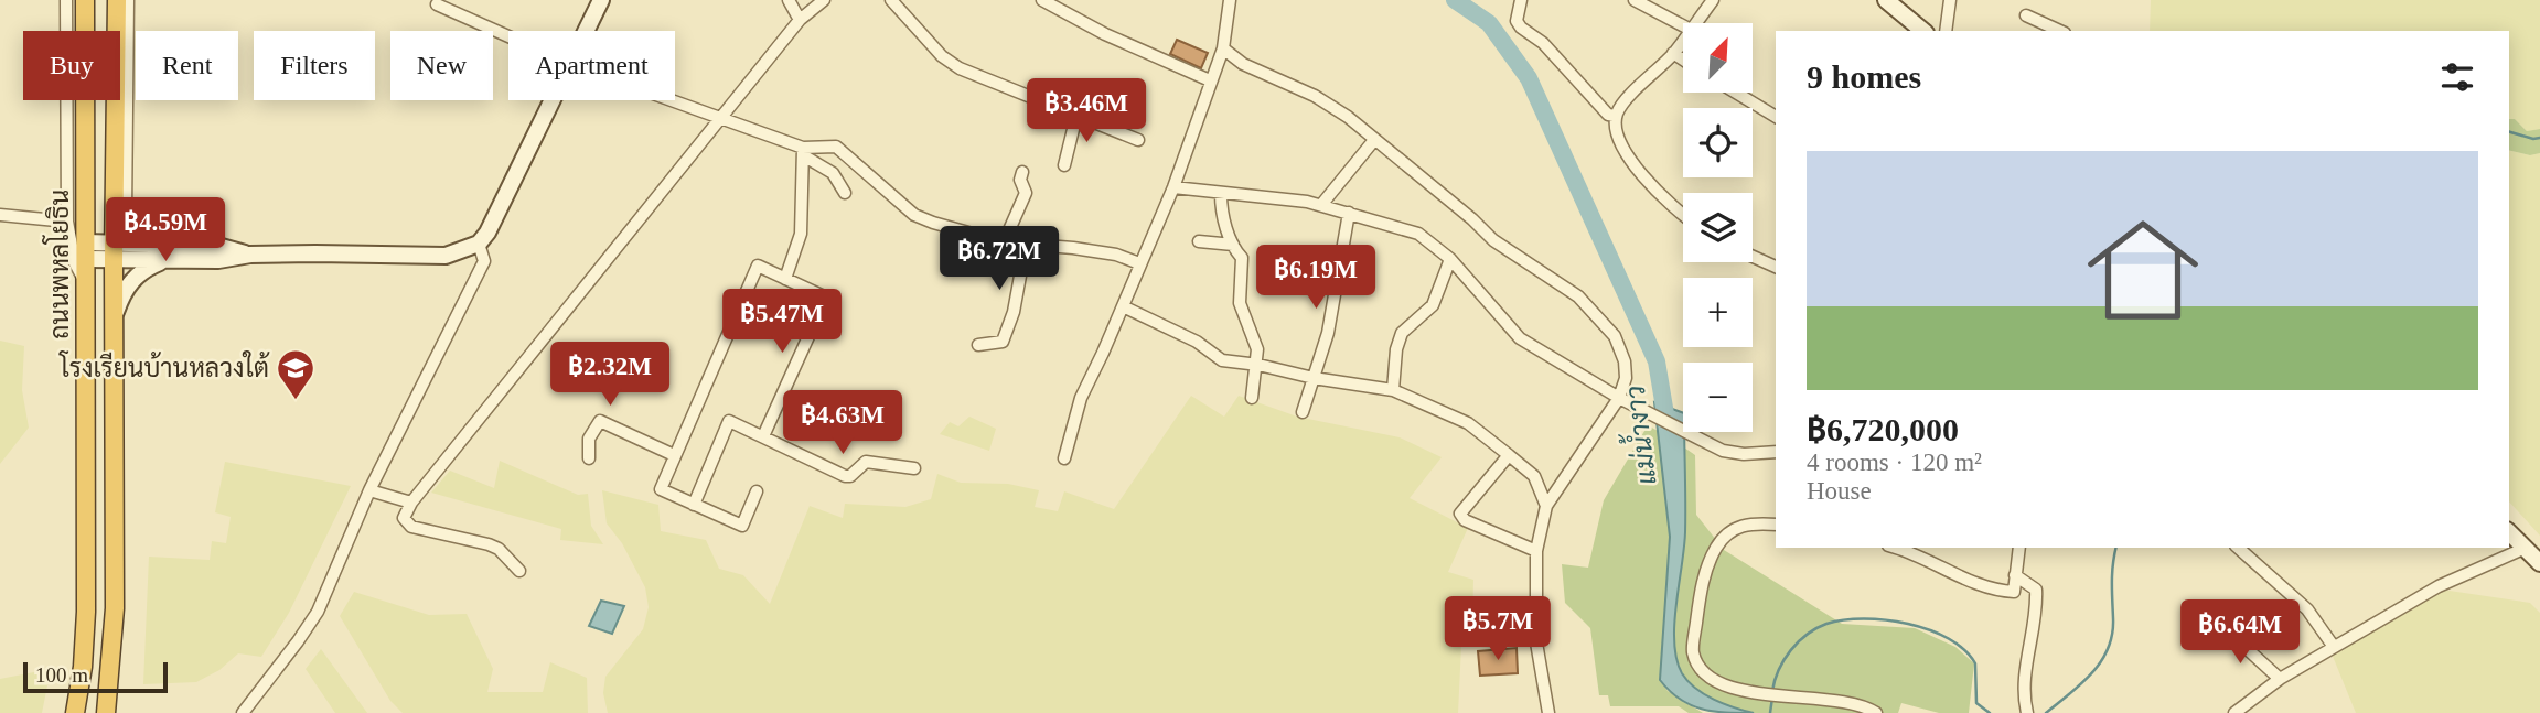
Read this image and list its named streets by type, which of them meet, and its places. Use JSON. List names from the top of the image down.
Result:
{
  "streets": {
    "highway": ["ถนนพหลโยธิน"]
  },
  "water": ["แม่น้ำงาว"],
  "places": {
    "school or university": ["โรงเรียนบ้านหลวงใต้"]
  },
  "scale_bar": "100 m",
  "north": "top right",
  "page": {
    "map_buttons": ["+", "−"],
    "chip": [
      "Buy",
      "Rent",
      "Filters",
      "New",
      "Apartment"
    ],
    "heading": "9 homes",
    "price": [
      "฿3.46M",
      "฿4.59M",
      "฿6.72M",
      "฿6.19M",
      "฿5.47M",
      "฿2.32M",
      "฿4.63M",
      "฿5.7M",
      "฿6.64M"
    ],
    "list": [
      {
        "name": "฿6,720,000",
        "note": "4 rooms · 120 m² · House"
      }
    ],
    "scale": "100 m"
  }
}
